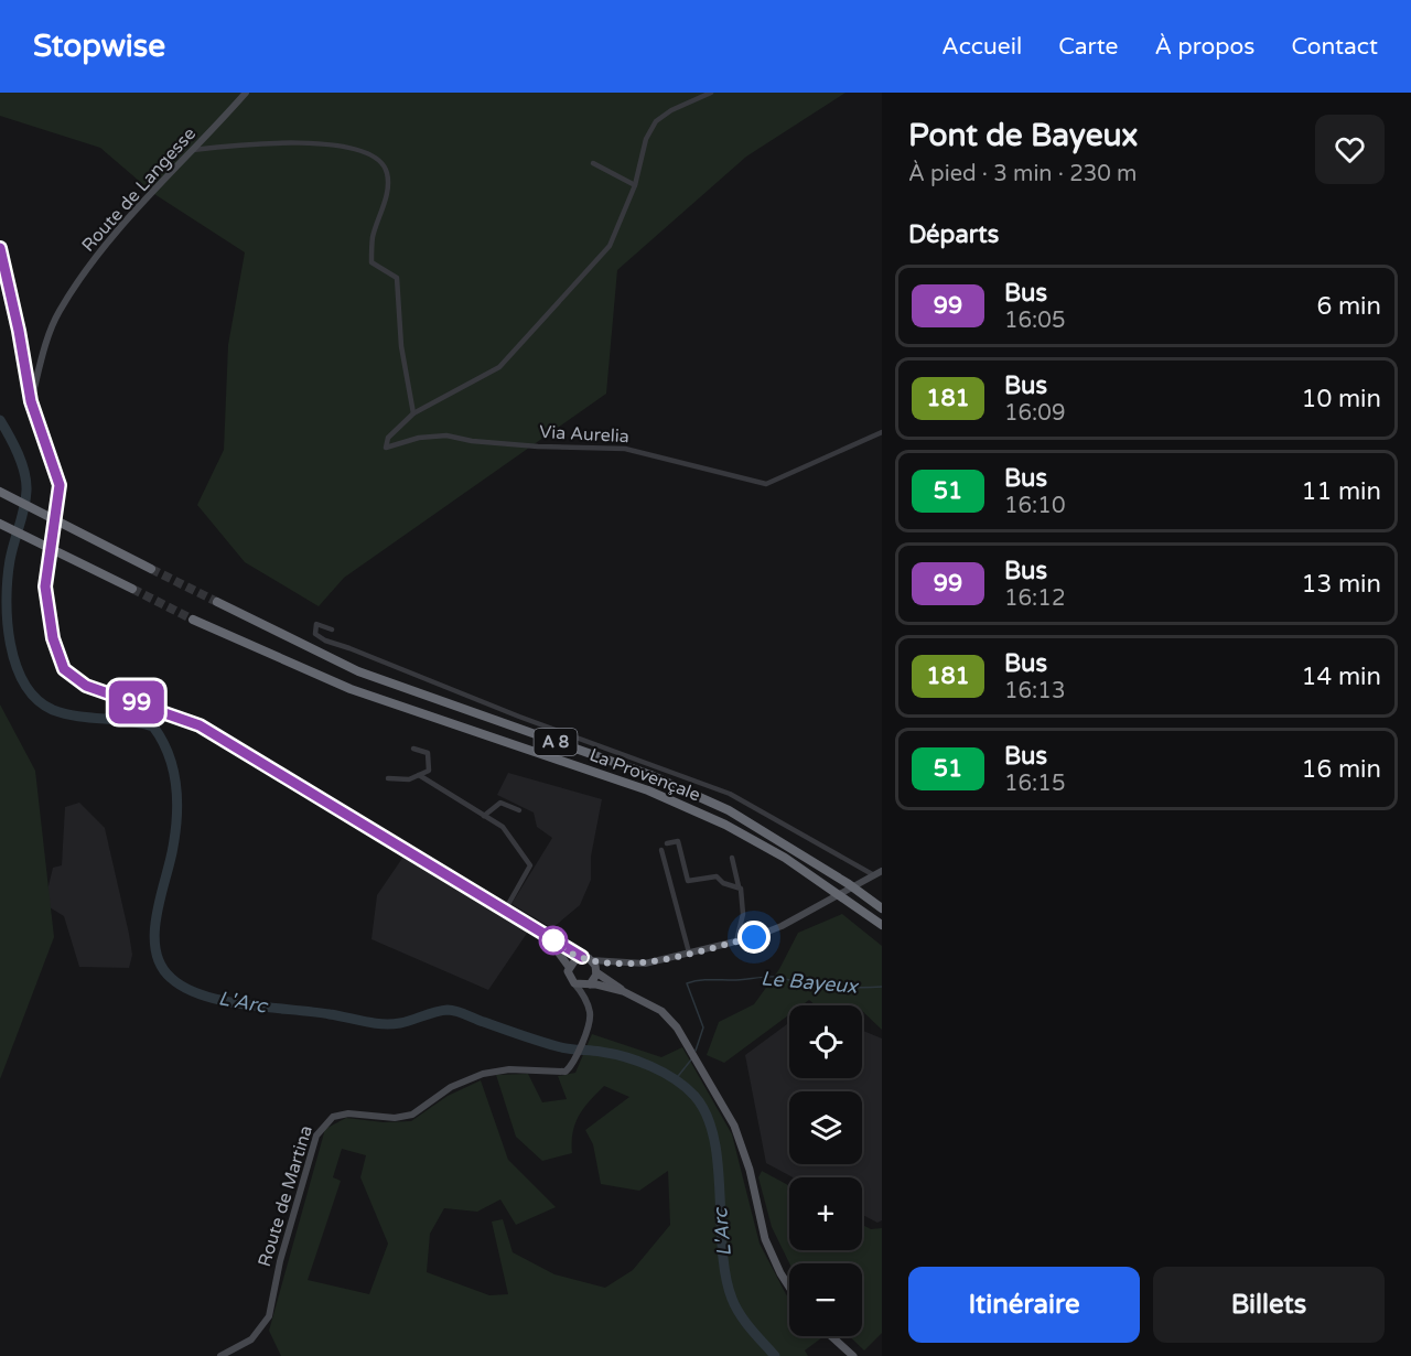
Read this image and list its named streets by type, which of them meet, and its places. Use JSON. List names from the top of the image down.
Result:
{
  "streets": {
    "highway": ["A 8", "La Provençale"],
    "street": ["Route de Langesse", "Via Aurelia", "Route de Martina"]
  },
  "water": ["Le Bayeux", "L'Arc"],
  "lines": ["bus line 99"],
  "page": {
    "header": "Stopwise",
    "nav": [
      "Accueil",
      "Carte",
      "À propos",
      "Contact"
    ],
    "on_map": "99",
    "heading": [
      ["Pont de Bayeux", "À pied · 3 min · 230 m"],
      "Départs"
    ],
    "list": [
      {
        "mark": "99",
        "name": "Bus",
        "note": "16:05",
        "value": "6 min"
      },
      {
        "mark": "181",
        "name": "Bus",
        "note": "16:09",
        "value": "10 min"
      },
      {
        "mark": "51",
        "name": "Bus",
        "note": "16:10",
        "value": "11 min"
      },
      {
        "mark": "99",
        "name": "Bus",
        "note": "16:12",
        "value": "13 min"
      },
      {
        "mark": "181",
        "name": "Bus",
        "note": "16:13",
        "value": "14 min"
      },
      {
        "mark": "51",
        "name": "Bus",
        "note": "16:15",
        "value": "16 min"
      }
    ],
    "map_buttons": ["+", "−"],
    "buttons": ["Itinéraire", "Billets"]
  }
}
